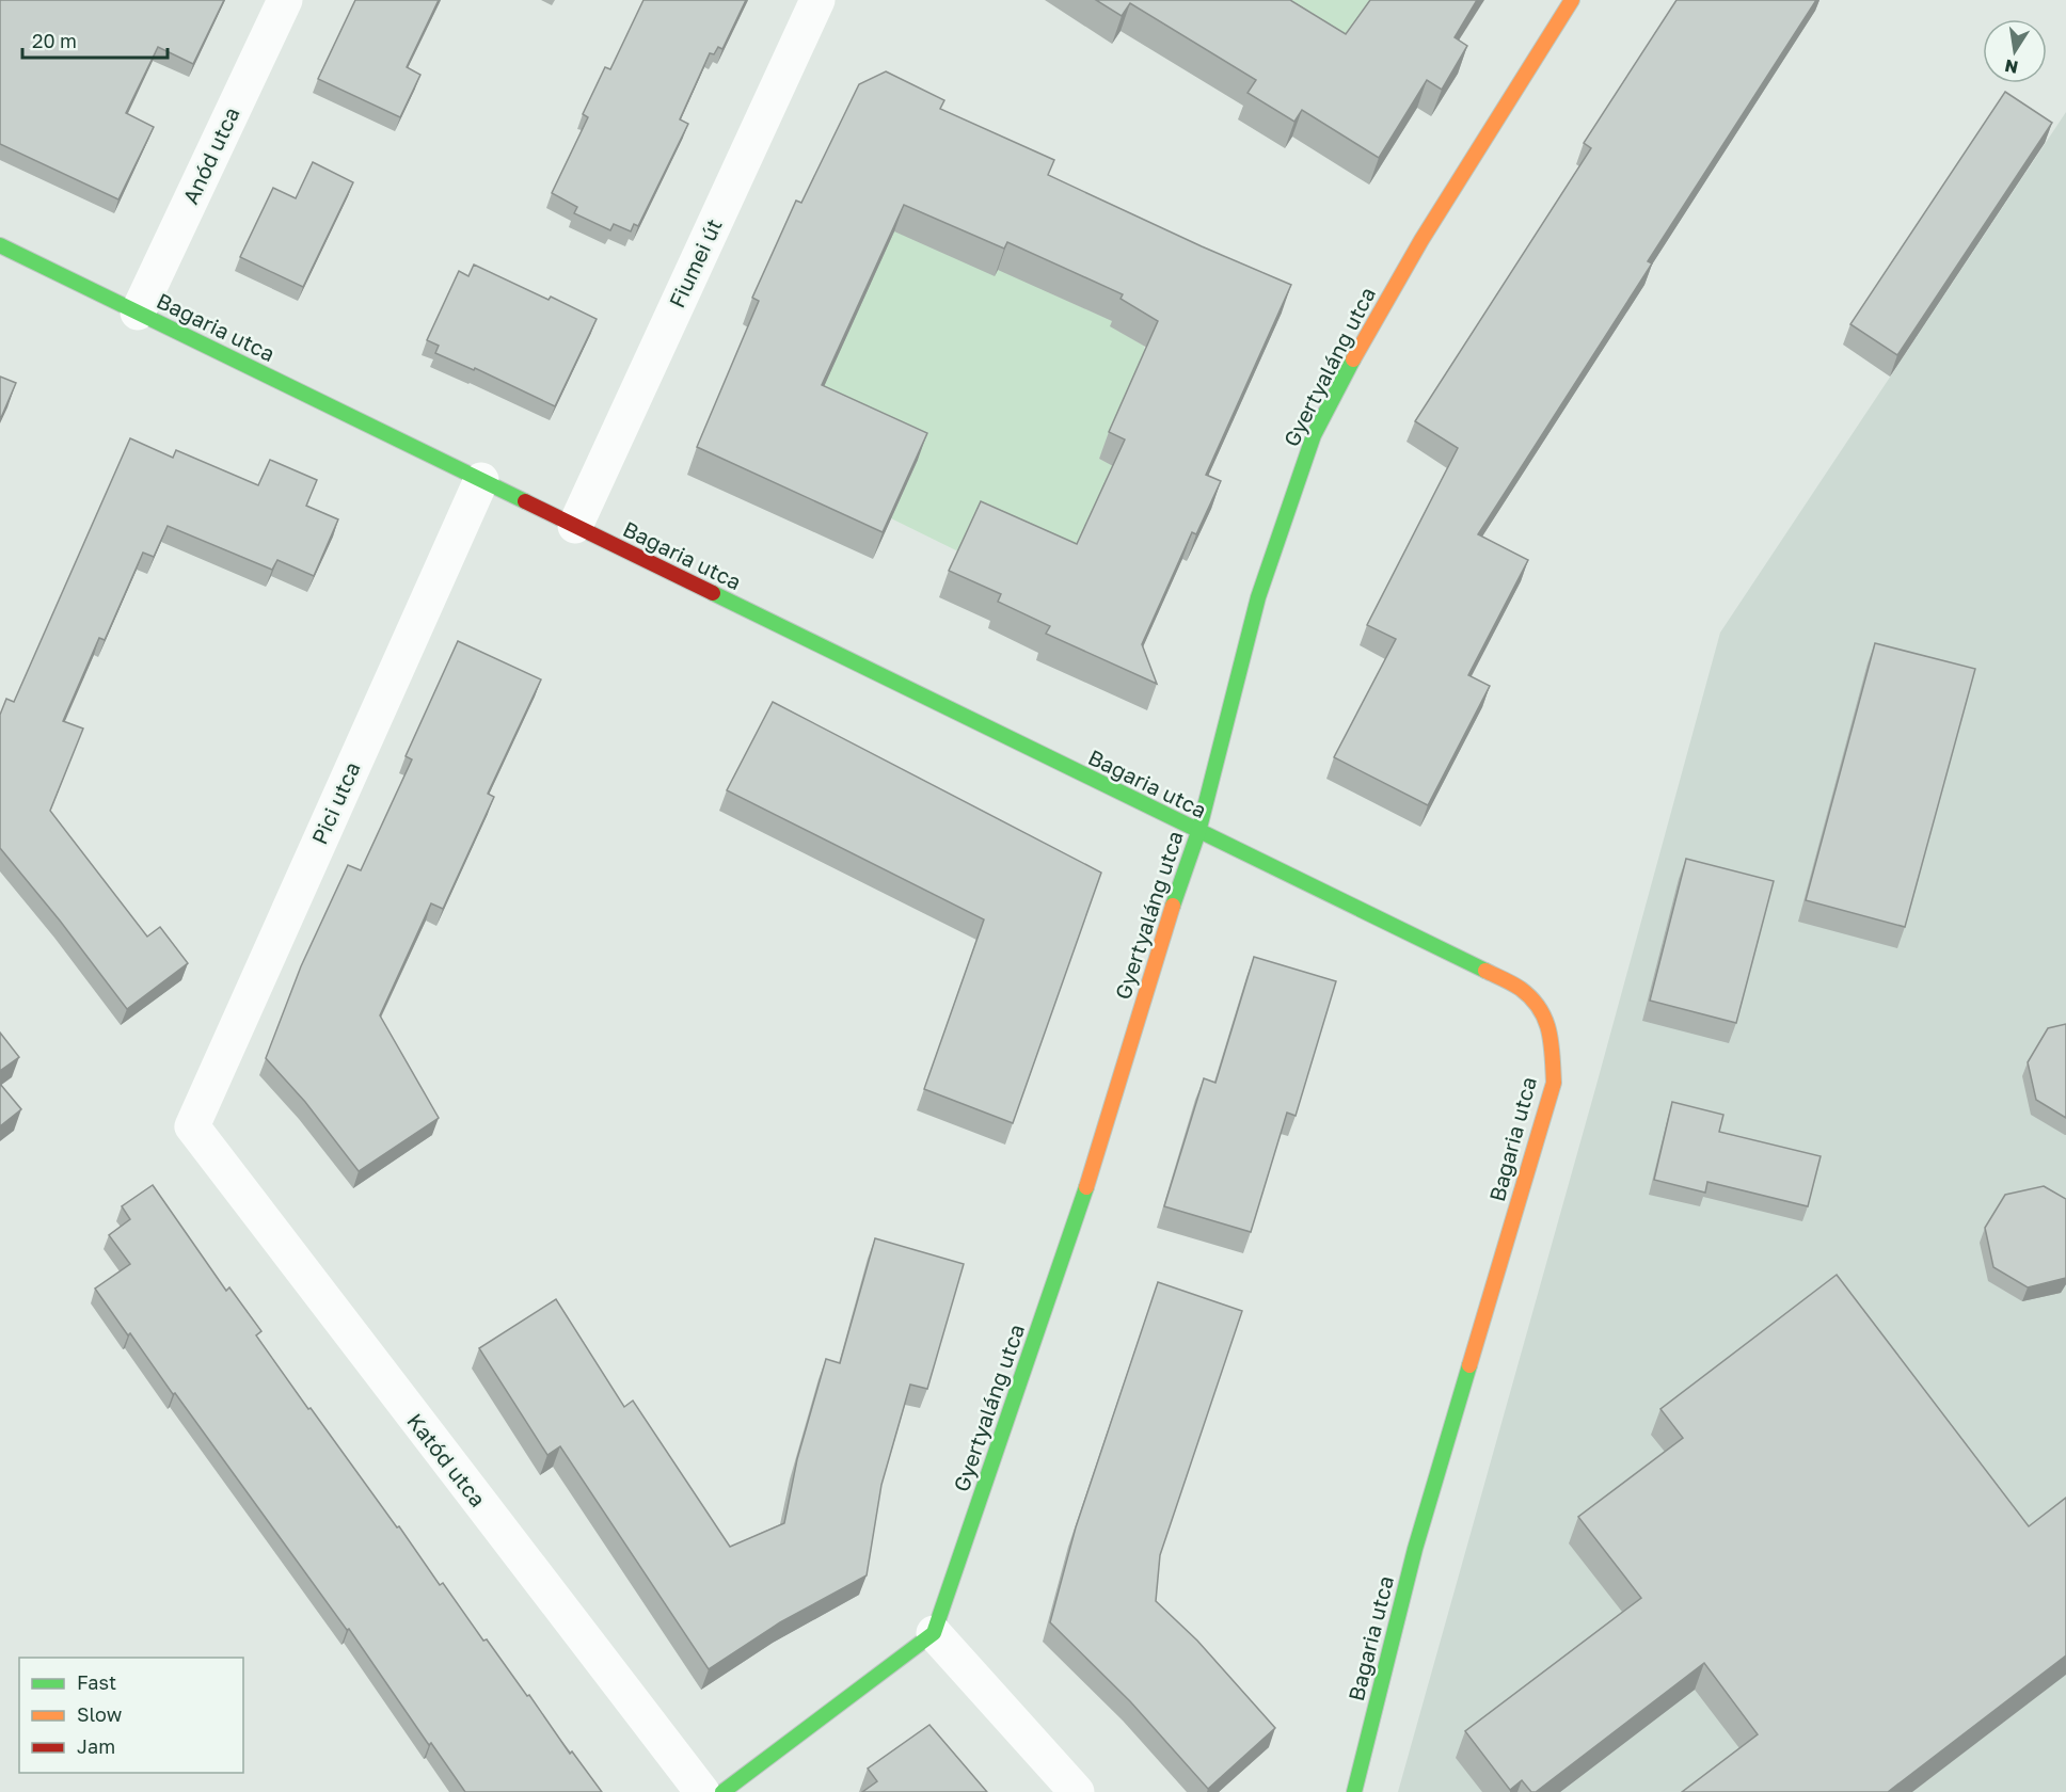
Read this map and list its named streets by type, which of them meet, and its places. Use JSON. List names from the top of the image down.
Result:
{
  "streets": {
    "street": [
      "Anód utca",
      "Fiumei út",
      "Bagaria utca",
      "Gyertyaláng utca",
      "Pici utca",
      "Katód utca"
    ]
  },
  "crossings": [
    ["Anód utca", "Bagaria utca"],
    ["Fiumei út", "Bagaria utca"],
    ["Bagaria utca", "Gyertyaláng utca"],
    ["Bagaria utca", "Pici utca"],
    ["Pici utca", "Katód utca"]
  ],
  "legend": ["Fast", "Slow", "Jam"],
  "scale_bar": "20 m",
  "north": "bottom"
}
